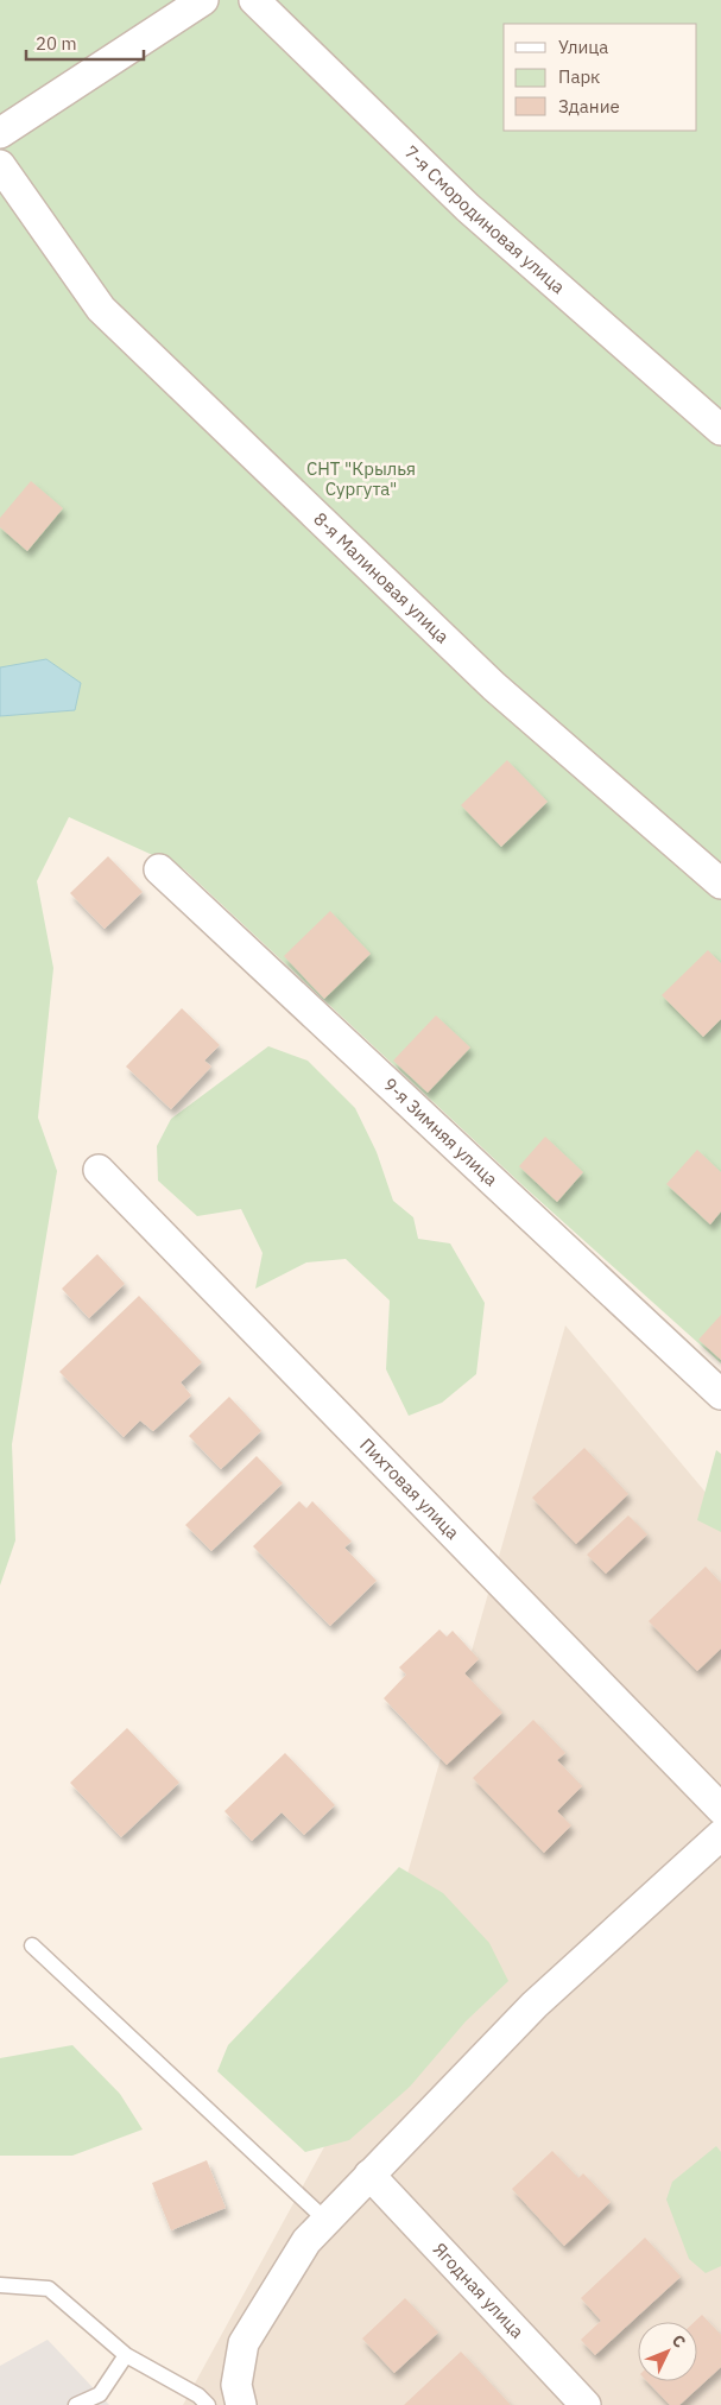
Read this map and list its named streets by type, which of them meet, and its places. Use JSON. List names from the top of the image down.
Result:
{
  "streets": {
    "street": [
      "7-я Смородиновая улица",
      "8-я Малиновая улица",
      "9-я Зимняя улица",
      "Пихтовая улица",
      "Ягодная улица"
    ]
  },
  "parks": ["CНТ \"Крылья Сургута\""],
  "legend": ["Улица", "Парк", "Здание"],
  "scale_bar": "20 m",
  "north": "top right"
}
